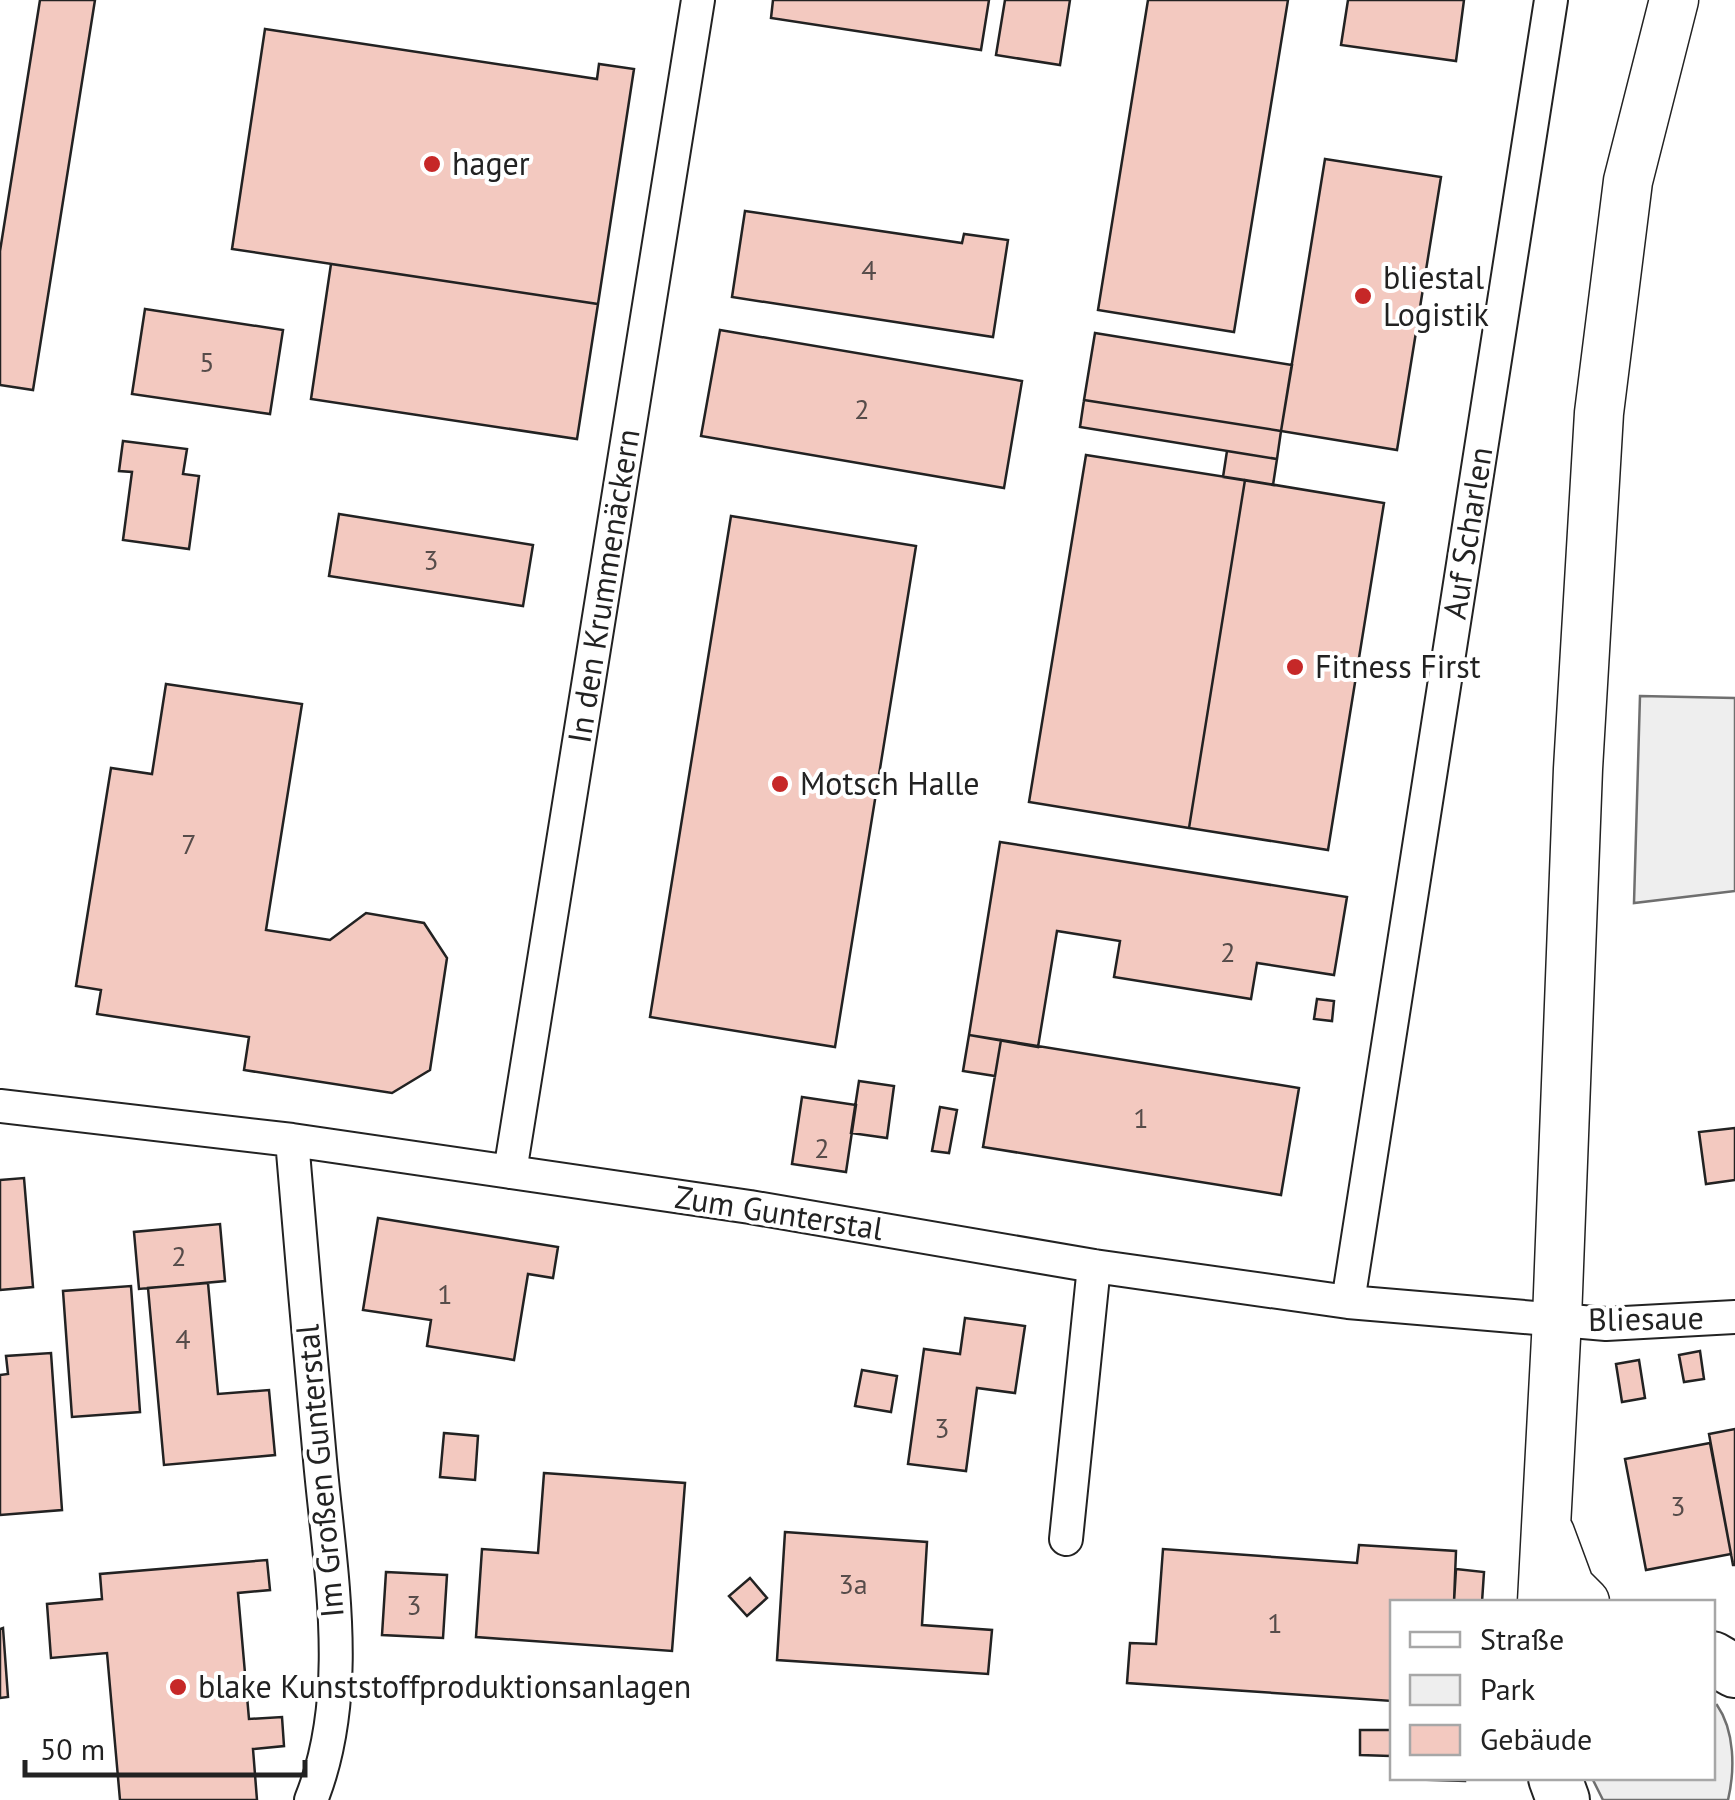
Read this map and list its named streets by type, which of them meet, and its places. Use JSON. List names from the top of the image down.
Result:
{
  "streets": {
    "street": [
      "Auf Scharlen",
      "In den Krummenäckern",
      "Zum Gunterstal",
      "Bliesaue",
      "Im Großen Gunterstal"
    ]
  },
  "crossings": [
    ["Auf Scharlen", "Zum Gunterstal"],
    ["In den Krummenäckern", "Zum Gunterstal"],
    ["Zum Gunterstal", "Bliesaue"],
    ["Zum Gunterstal", "Im Großen Gunterstal"]
  ],
  "places": [
    "hager",
    "bliestal Logistik",
    "Fitness First",
    "Motsch Halle",
    "blake Kunststoffproduktionsanlagen"
  ],
  "house_numbers": [
    "4",
    "5",
    "2",
    "3",
    "7",
    "2",
    "1",
    "2",
    "2",
    "1",
    "4",
    "3",
    "3",
    "3a",
    "3",
    "1"
  ],
  "legend": ["Straße", "Park", "Gebäude"],
  "scale_bar": "50 m"
}
